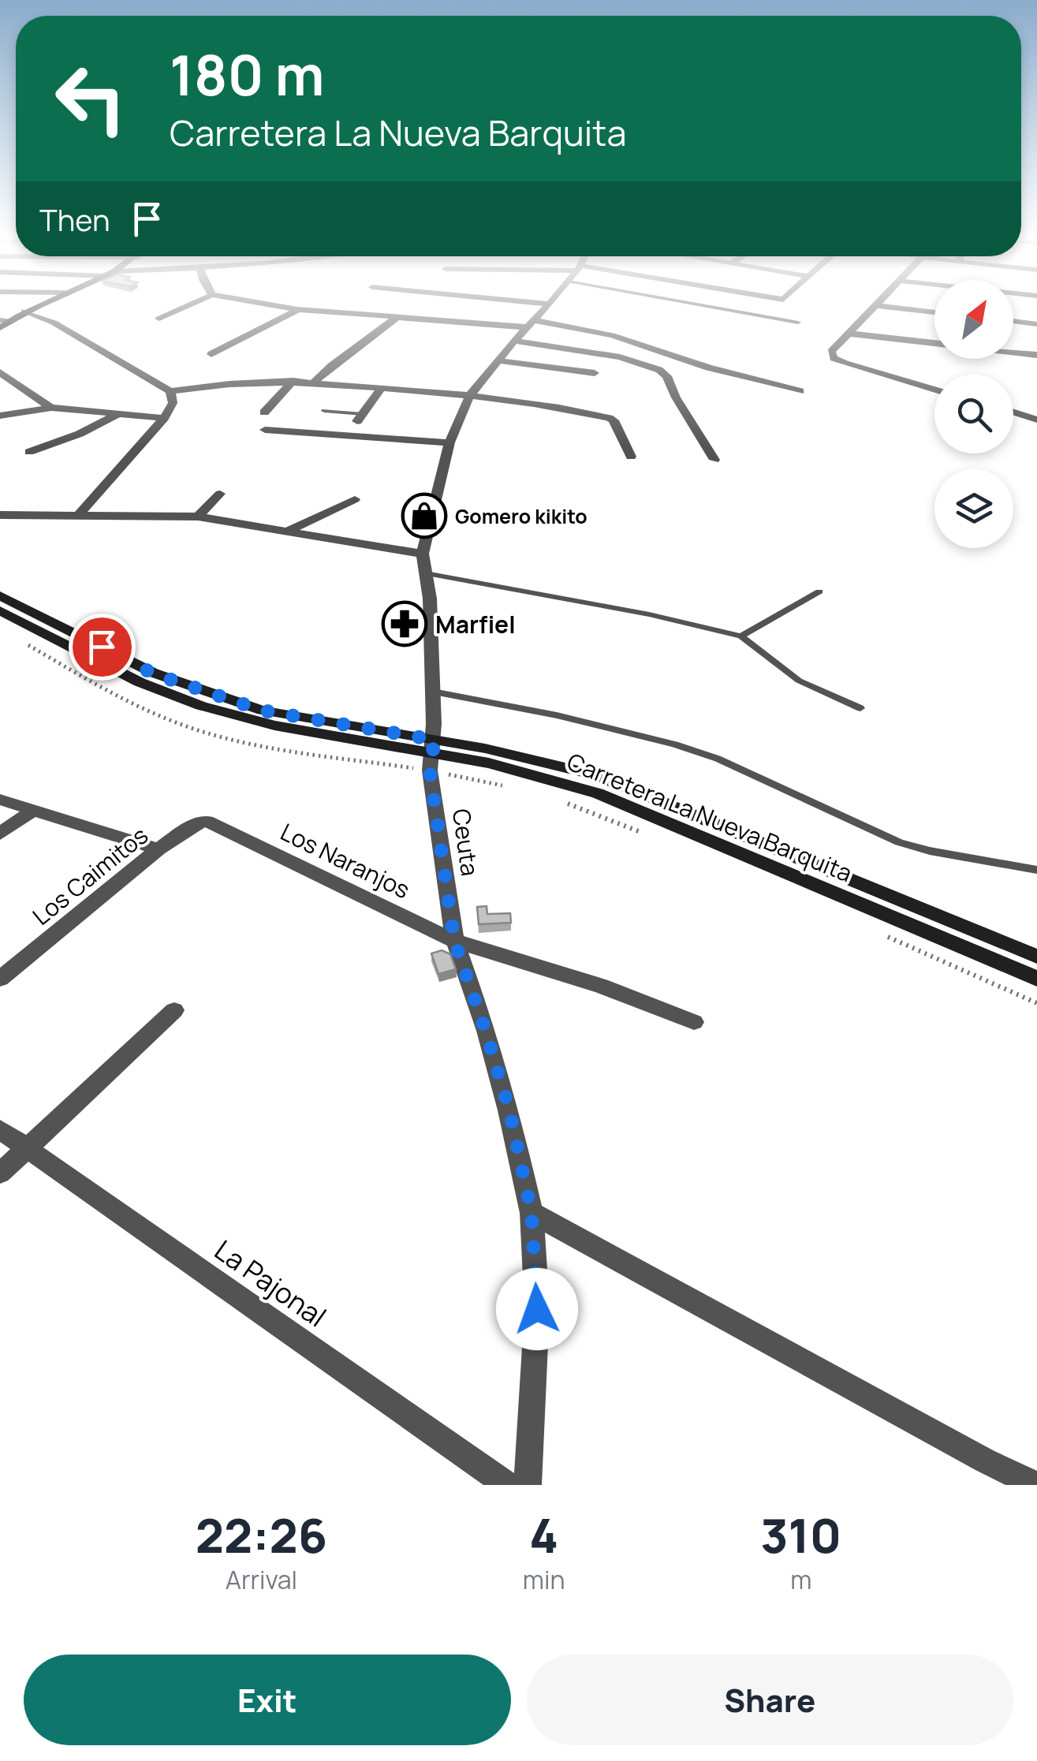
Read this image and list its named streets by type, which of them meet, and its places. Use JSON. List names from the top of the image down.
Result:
{
  "streets": {
    "street": [
      "Carretera La Nueva Barquita",
      "Ceuta",
      "Los Naranjos",
      "Los Caimitos",
      "La Pajonal"
    ]
  },
  "crossings": [
    ["Carretera La Nueva Barquita", "Ceuta"],
    ["Ceuta", "Los Naranjos"],
    ["Los Naranjos", "Los Caimitos"]
  ],
  "places": {
    "shop": ["Gomero kikito"],
    "pharmacy": ["Marfiel"]
  },
  "north": "top right",
  "page": {
    "turn": ["180 m", "Carretera La Nueva Barquita"],
    "then": "Then",
    "eta": [
      "22:26",
      "Arrival",
      "4",
      "min",
      "310",
      "m"
    ],
    "buttons": ["Exit", "Share"]
  }
}
